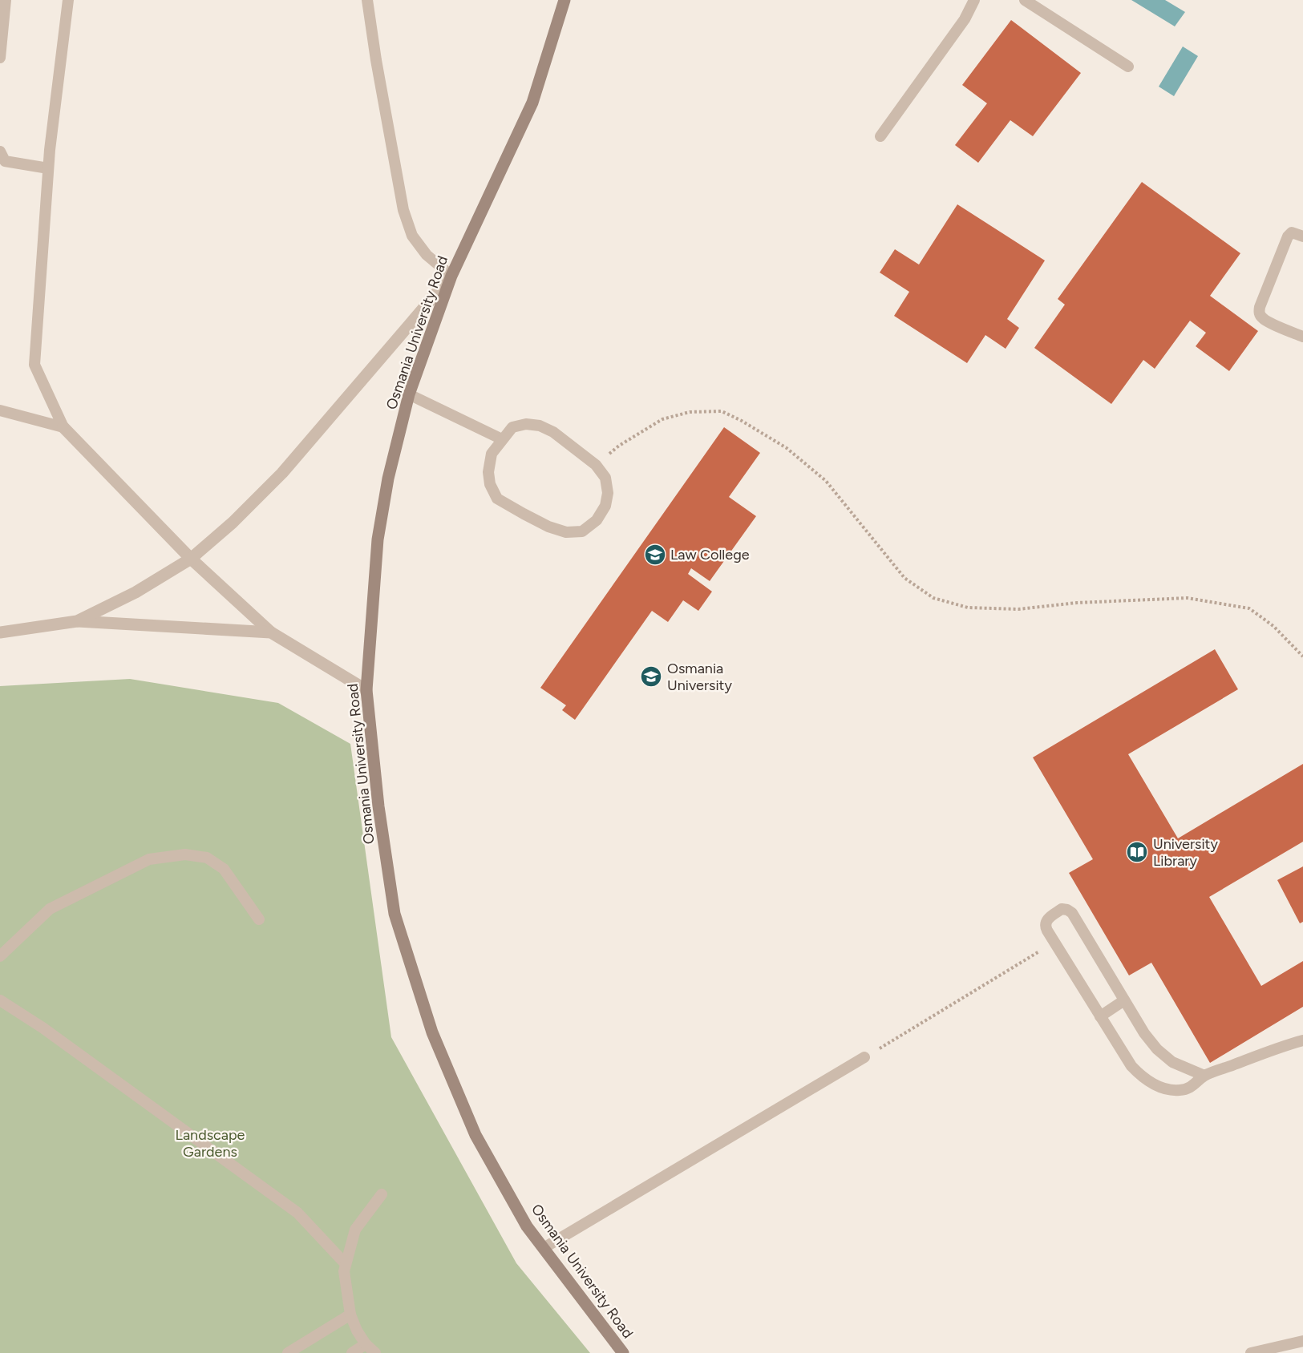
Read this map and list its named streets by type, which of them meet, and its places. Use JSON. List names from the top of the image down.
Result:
{
  "streets": {
    "main road": ["Osmania University Road"]
  },
  "parks": ["Landscape Gardens"],
  "places": {
    "school or university": ["Law College", "Osmania University"],
    "library": ["University Library"]
  }
}
